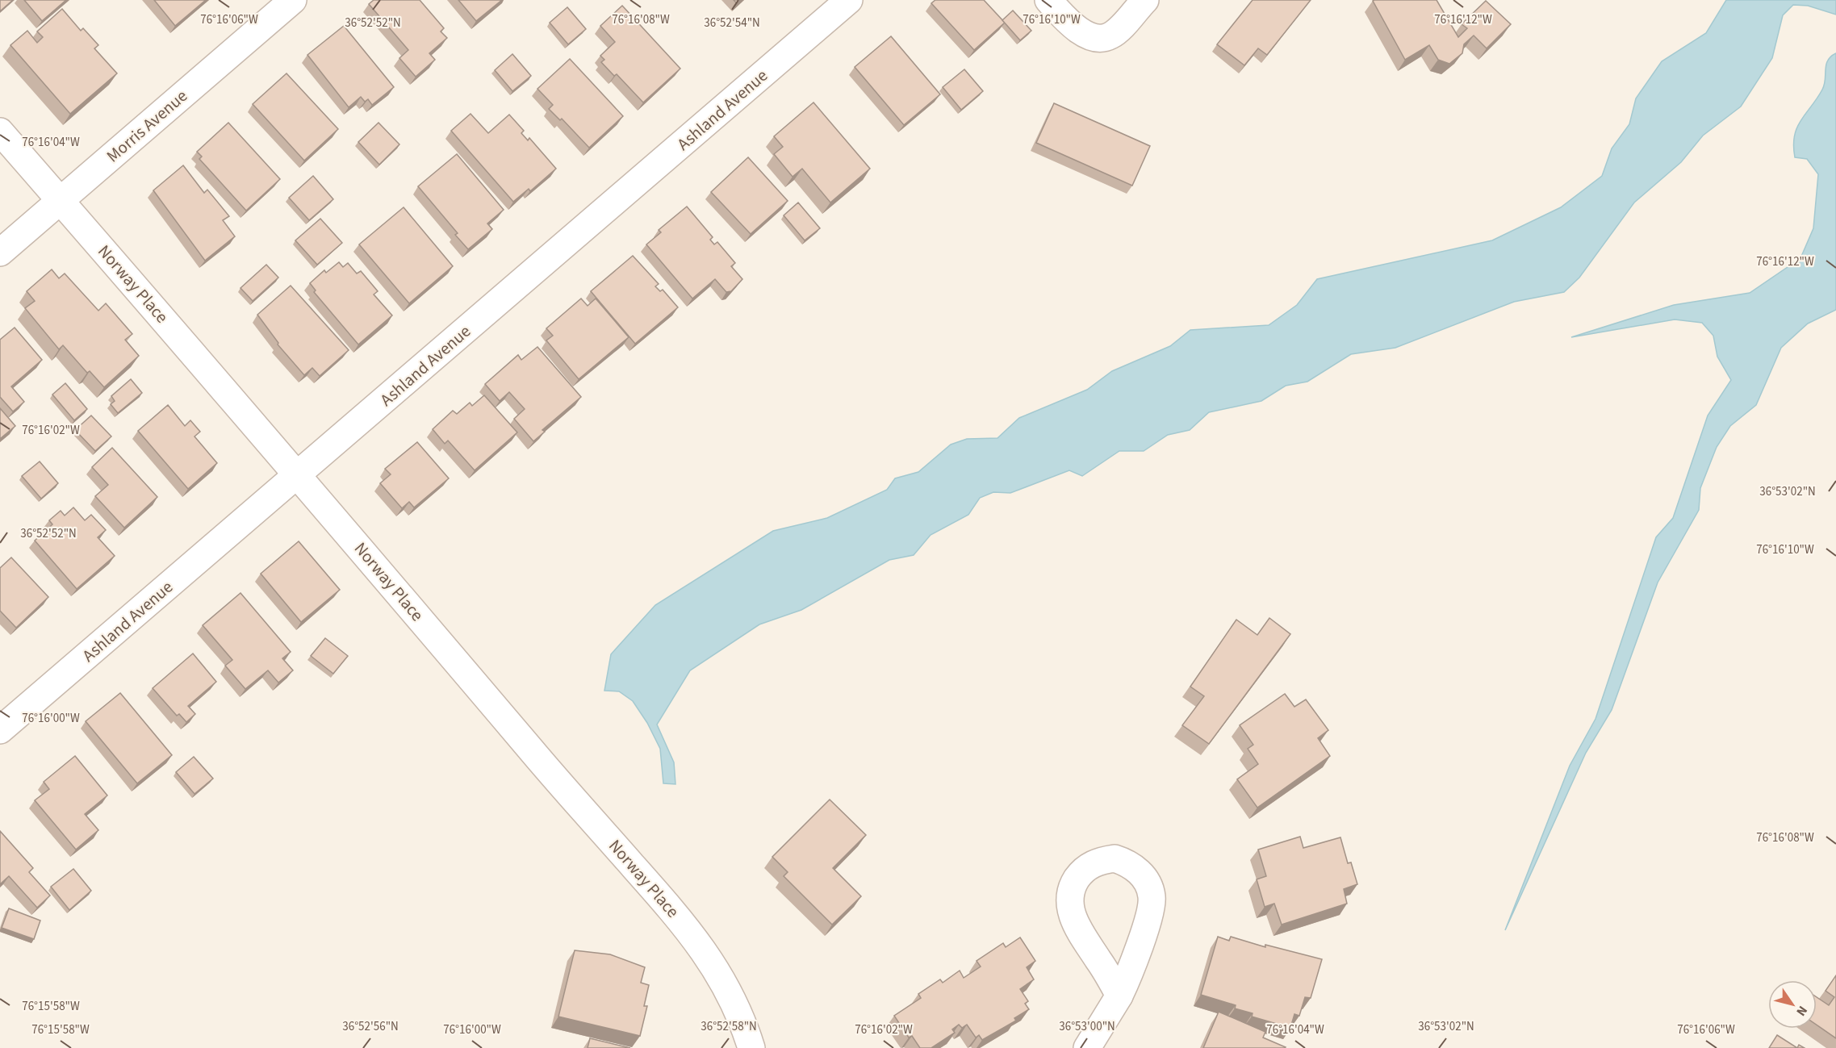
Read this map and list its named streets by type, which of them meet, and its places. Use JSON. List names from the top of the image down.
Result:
{
  "streets": {
    "street": ["Ashland Avenue", "Morris Avenue", "Norway Place"]
  },
  "crossings": [
    ["Ashland Avenue", "Norway Place"],
    ["Morris Avenue", "Norway Place"]
  ],
  "north": "bottom right",
  "coordinates": [
    "76°16'12\"W",
    "76°16'06\"W",
    "76°16'08\"W",
    "76°16'10\"W",
    "36°52'52\"N",
    "36°52'54\"N",
    "76°16'04\"W",
    "76°16'02\"W",
    "36°53'02\"N",
    "76°16'00\"W",
    "76°15'58\"W",
    "36°52'56\"N",
    "36°52'58\"N",
    "36°53'00\"N"
  ]
}
